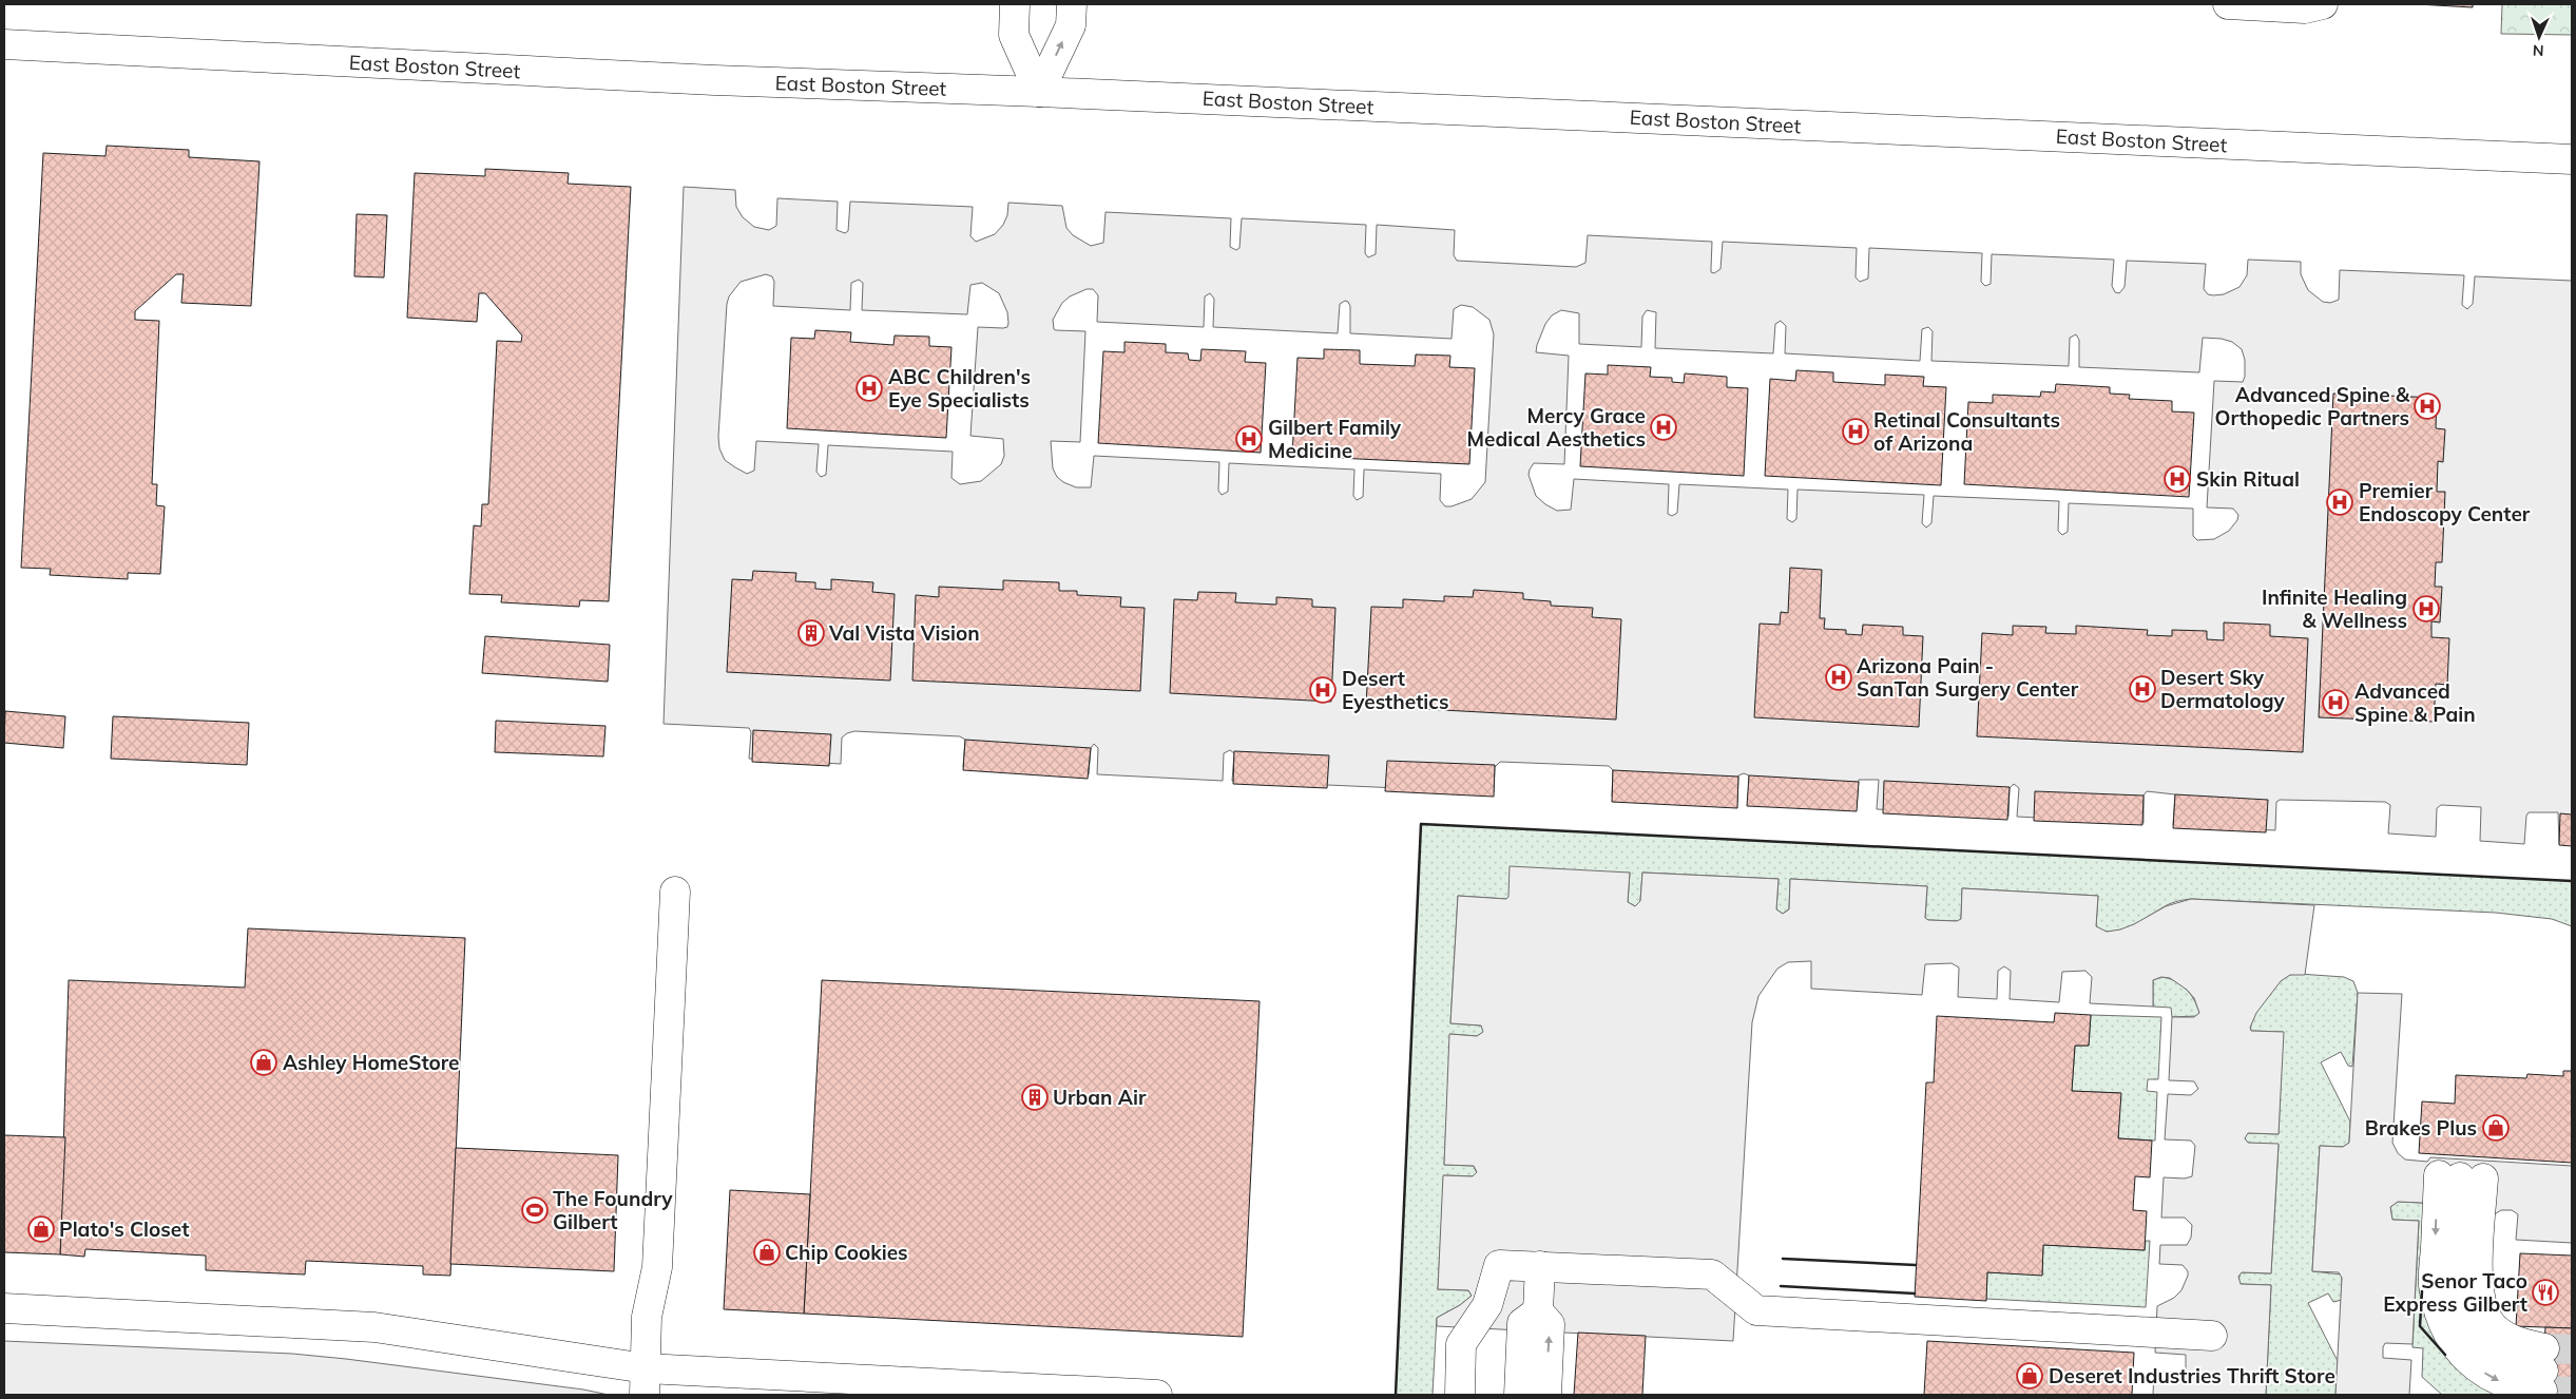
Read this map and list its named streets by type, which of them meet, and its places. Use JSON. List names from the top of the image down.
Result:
{
  "streets": {
    "street": ["East Boston Street"]
  },
  "places": {
    "hospital": [
      "ABC Children's Eye Specialists",
      "Advanced Spine & Orthopedic Partners",
      "Mercy Grace Medical Aesthetics",
      "Retinal Consultants of Arizona",
      "Gilbert Family Medicine",
      "Skin Ritual",
      "Premier Endoscopy Center",
      "Infinite Healing & Wellness",
      "Arizona Pain - SanTan Surgery Center",
      "Desert Sky Dermatology",
      "Desert Eyesthetics",
      "Advanced Spine & Pain"
    ],
    "building": ["Val Vista Vision", "Urban Air"],
    "shop": [
      "Ashley HomeStore",
      "Brakes Plus",
      "Plato's Closet",
      "Chip Cookies",
      "Deseret Industries Thrift Store"
    ],
    "sports": ["The Foundry Gilbert"],
    "restaurant": ["Senor Taco Express Gilbert"]
  },
  "north": "bottom"
}
